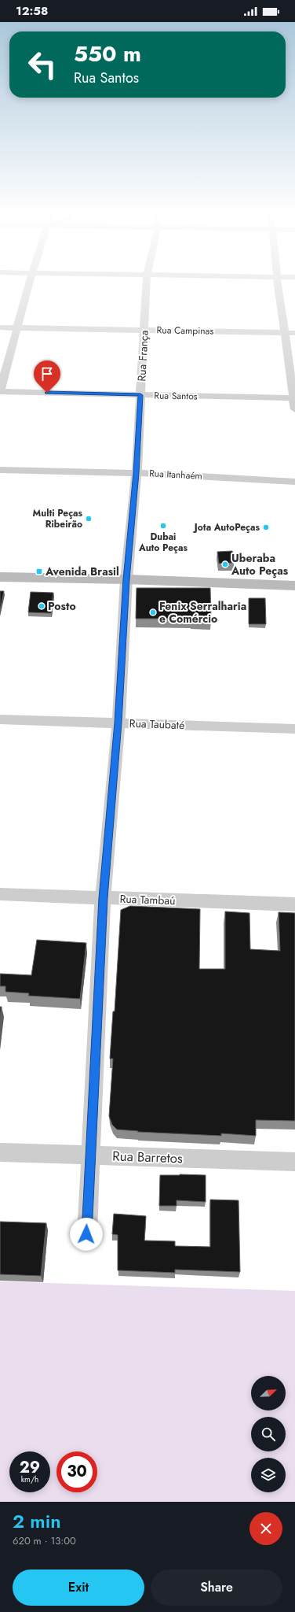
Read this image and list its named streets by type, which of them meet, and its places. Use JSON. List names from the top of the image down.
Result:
{
  "streets": {
    "street": [
      "Rua Campinas",
      "Rua França",
      "Rua Santos",
      "Rua Itanhaém",
      "Rua Taubaté",
      "Rua Tambaú",
      "Rua Barretos"
    ]
  },
  "crossings": [
    ["Rua Campinas", "Rua França"],
    ["Rua França", "Rua Santos"],
    ["Rua França", "Rua Itanhaém"],
    ["Rua França", "Rua Taubaté"],
    ["Rua França", "Rua Tambaú"],
    ["Rua França", "Rua Barretos"]
  ],
  "places": {
    "other": [
      "Multi Peças Ribeirão",
      "Dubai Auto Peças",
      "Jota AutoPeças",
      "Uberaba Auto Peças",
      "Posto",
      "Fenix Serralharia e Comércio"
    ],
    "transit": ["Avenida Brasil"]
  },
  "north": "top right",
  "page": {
    "status": "12:58",
    "turn": ["550 m", "Rua Santos"],
    "speed": "29 km/h",
    "limit": "30",
    "heading": ["2 min", "620 m · 13:00"],
    "buttons": ["Exit", "Share"]
  }
}
